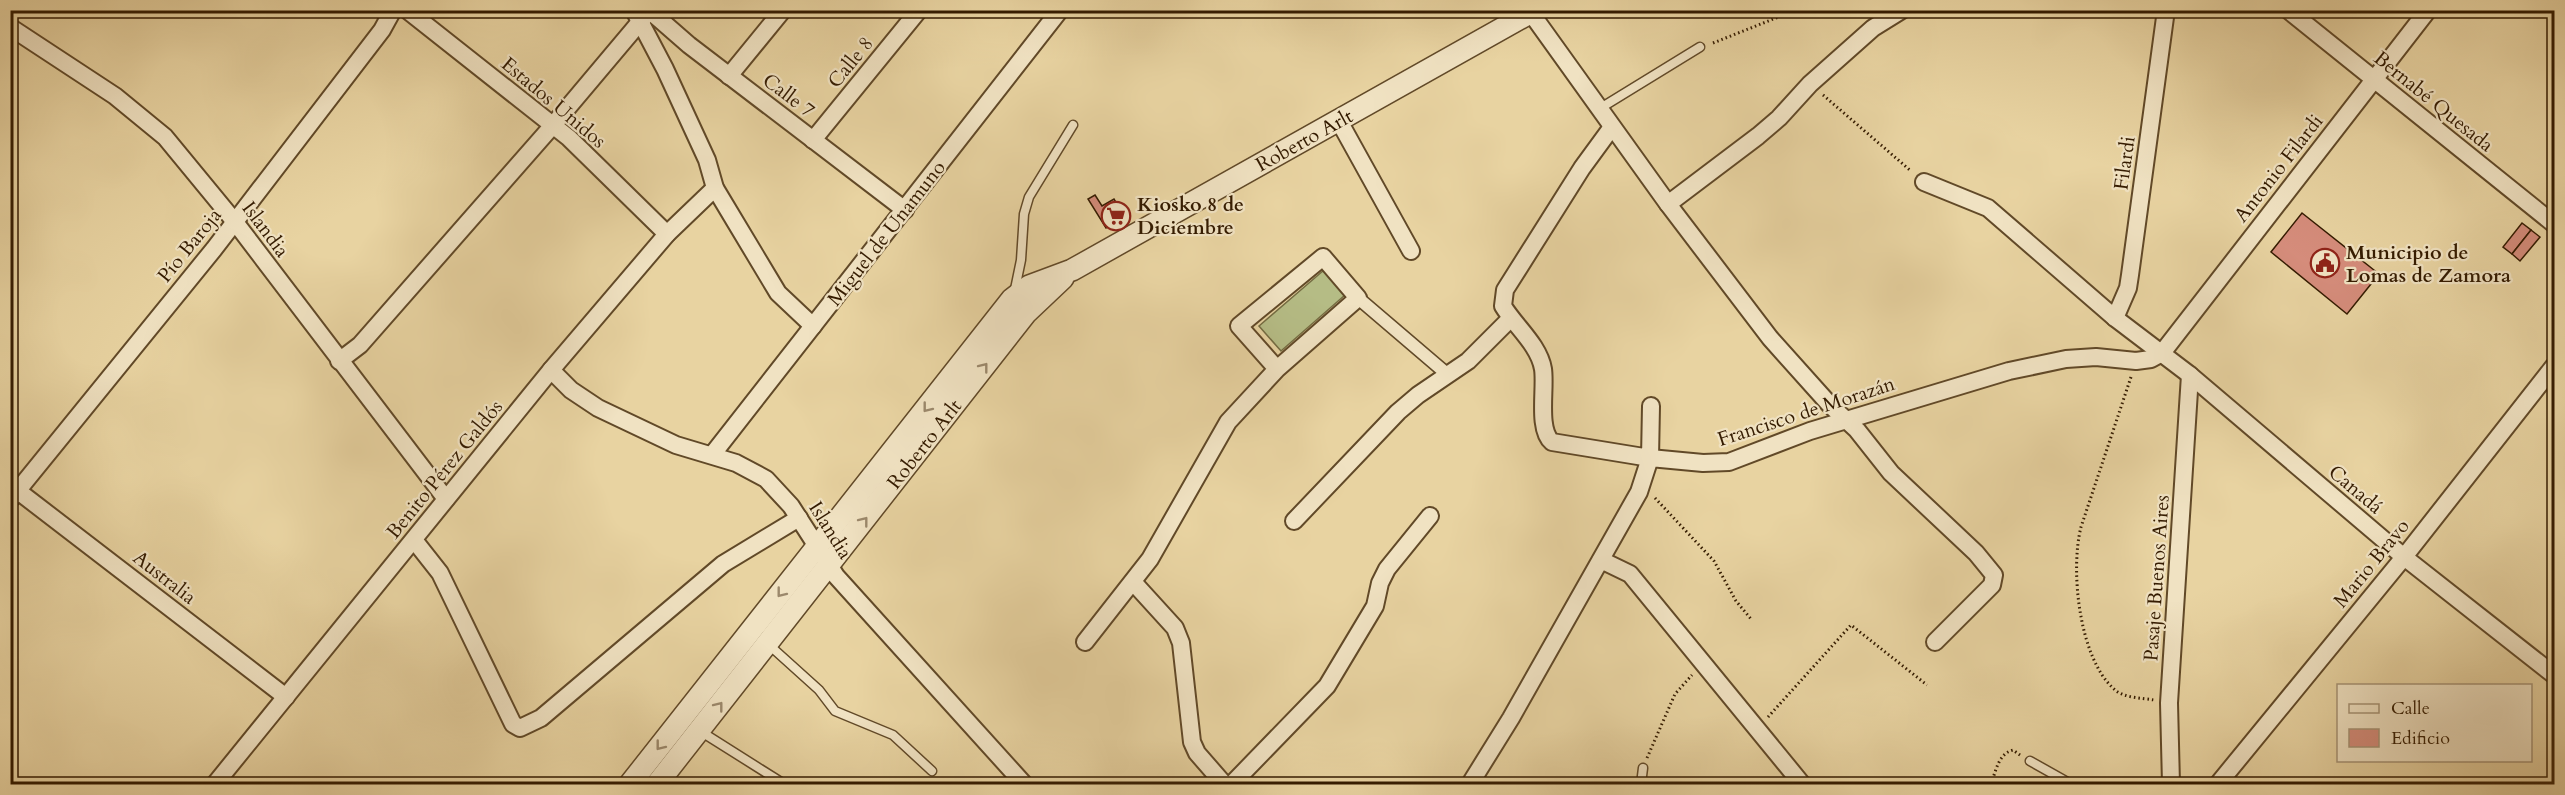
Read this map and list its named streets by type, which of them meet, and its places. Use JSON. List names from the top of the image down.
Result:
{
  "streets": {
    "street": [
      "Calle 8",
      "Calle 7",
      "Bernabé Quesada",
      "Estados Unidos",
      "Roberto Arlt",
      "Filardi",
      "Antonio Filardi",
      "Islandia",
      "Miguel de Unamuno",
      "Pío Baroja",
      "Francisco de Morazán",
      "Benito Pérez Galdós",
      "Canadá",
      "Mario Bravo",
      "Australia",
      "Pasaje Buenos Aires"
    ]
  },
  "crossings": [
    ["Calle 8", "Calle 7"],
    ["Calle 7", "Miguel de Unamuno"],
    ["Bernabé Quesada", "Antonio Filardi"],
    ["Estados Unidos", "Benito Pérez Galdós"],
    ["Roberto Arlt", "Islandia"],
    ["Filardi", "Canadá"],
    ["Antonio Filardi", "Francisco de Morazán"],
    ["Antonio Filardi", "Canadá"],
    ["Islandia", "Miguel de Unamuno"],
    ["Islandia", "Pío Baroja"],
    ["Islandia", "Benito Pérez Galdós"],
    ["Pío Baroja", "Australia"],
    ["Francisco de Morazán", "Canadá"],
    ["Benito Pérez Galdós", "Australia"],
    ["Canadá", "Mario Bravo"],
    ["Canadá", "Pasaje Buenos Aires"]
  ],
  "places": {
    "supermarket": ["Kiosko 8 de Diciembre"],
    "public building": ["Municipio de Lomas de Zamora"]
  },
  "legend": ["Calle", "Edificio"]
}
